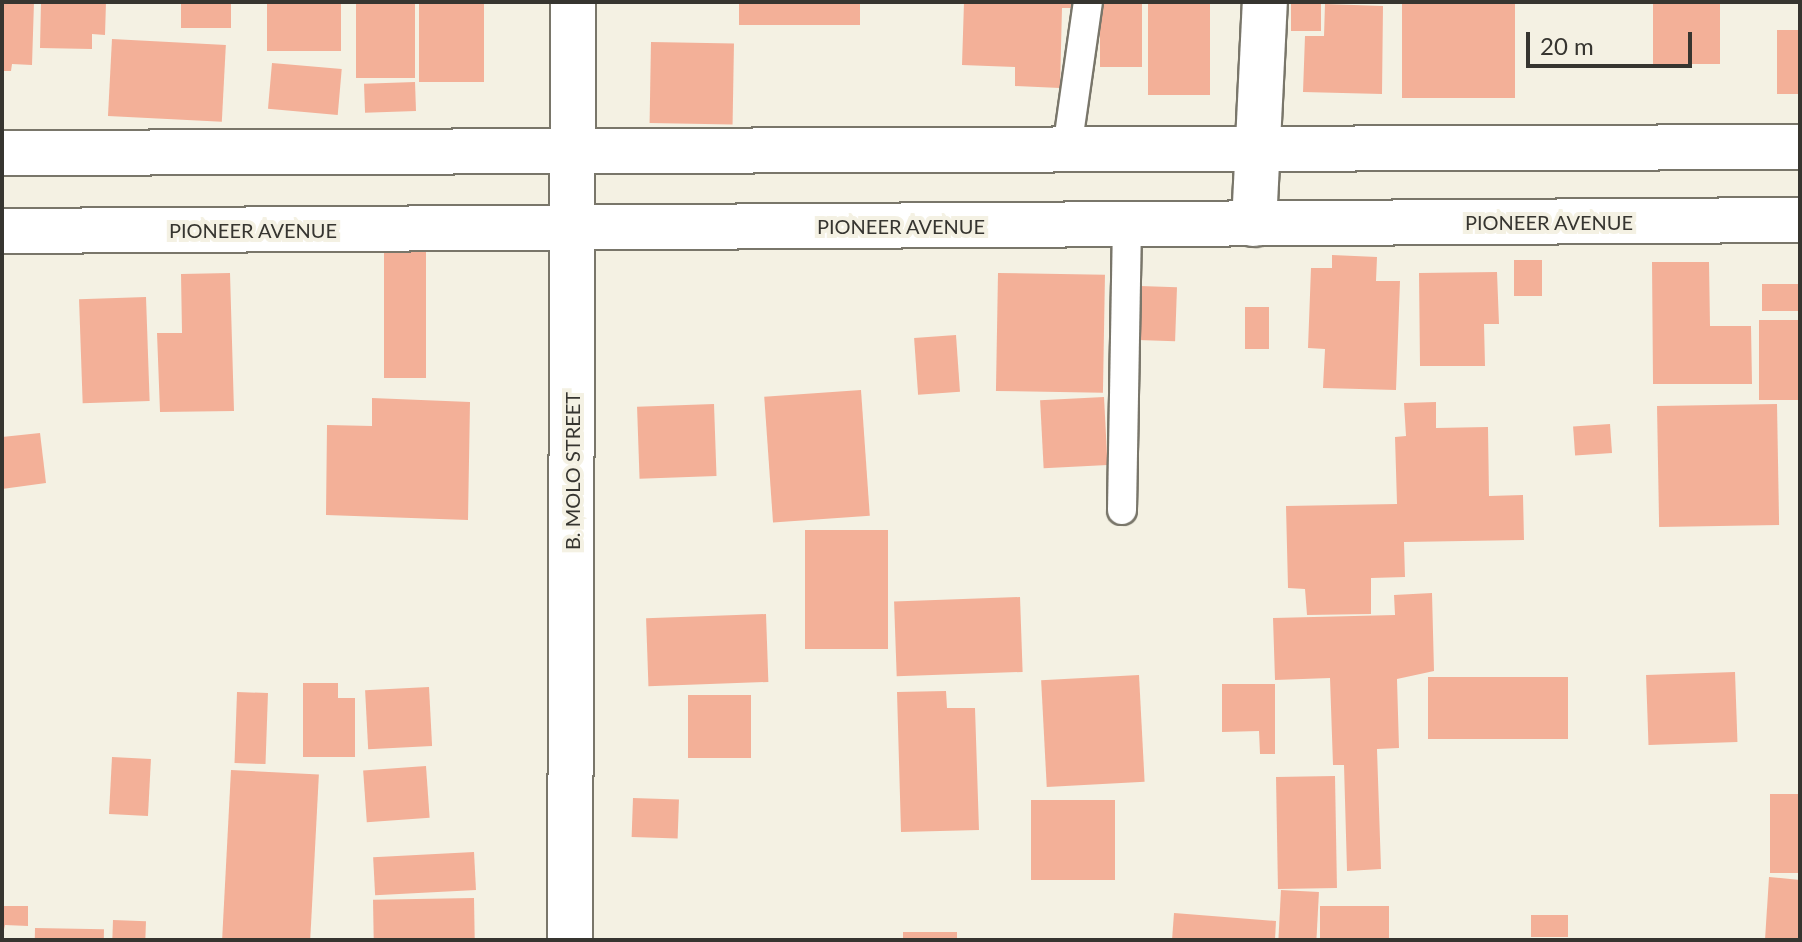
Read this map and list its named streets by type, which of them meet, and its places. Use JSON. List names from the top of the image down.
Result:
{
  "streets": {
    "street": ["PIONEER AVENUE", "B. MOLO STREET"]
  },
  "crossings": [
    ["PIONEER AVENUE", "B. MOLO STREET"]
  ],
  "scale_bar": "20 m"
}
